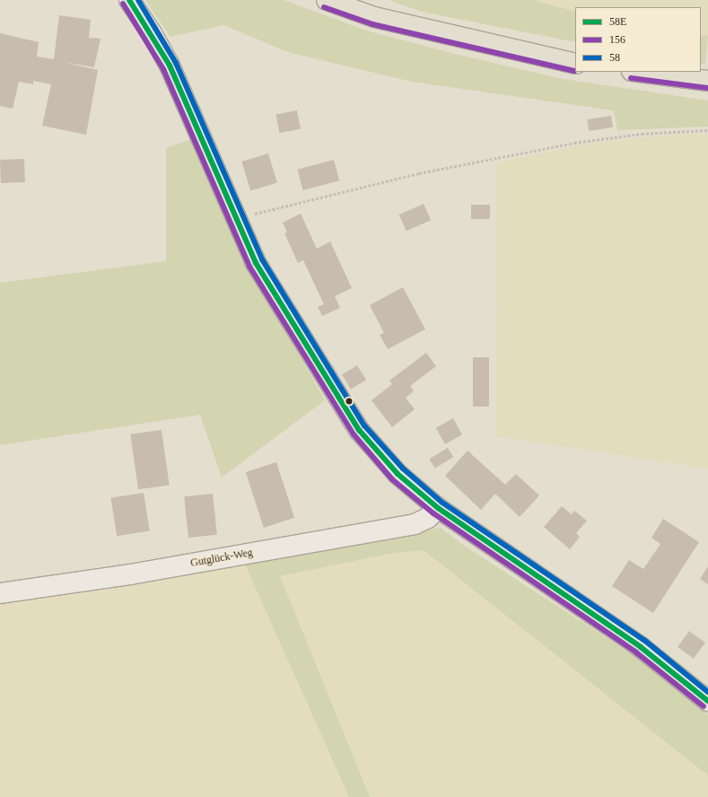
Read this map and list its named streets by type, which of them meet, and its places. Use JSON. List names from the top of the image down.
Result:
{
  "streets": {
    "street": ["Gutglück-Weg"]
  },
  "lines": ["transit line 58E", "transit line 58", "transit line 156"],
  "legend": ["58E", "156", "58"]
}
